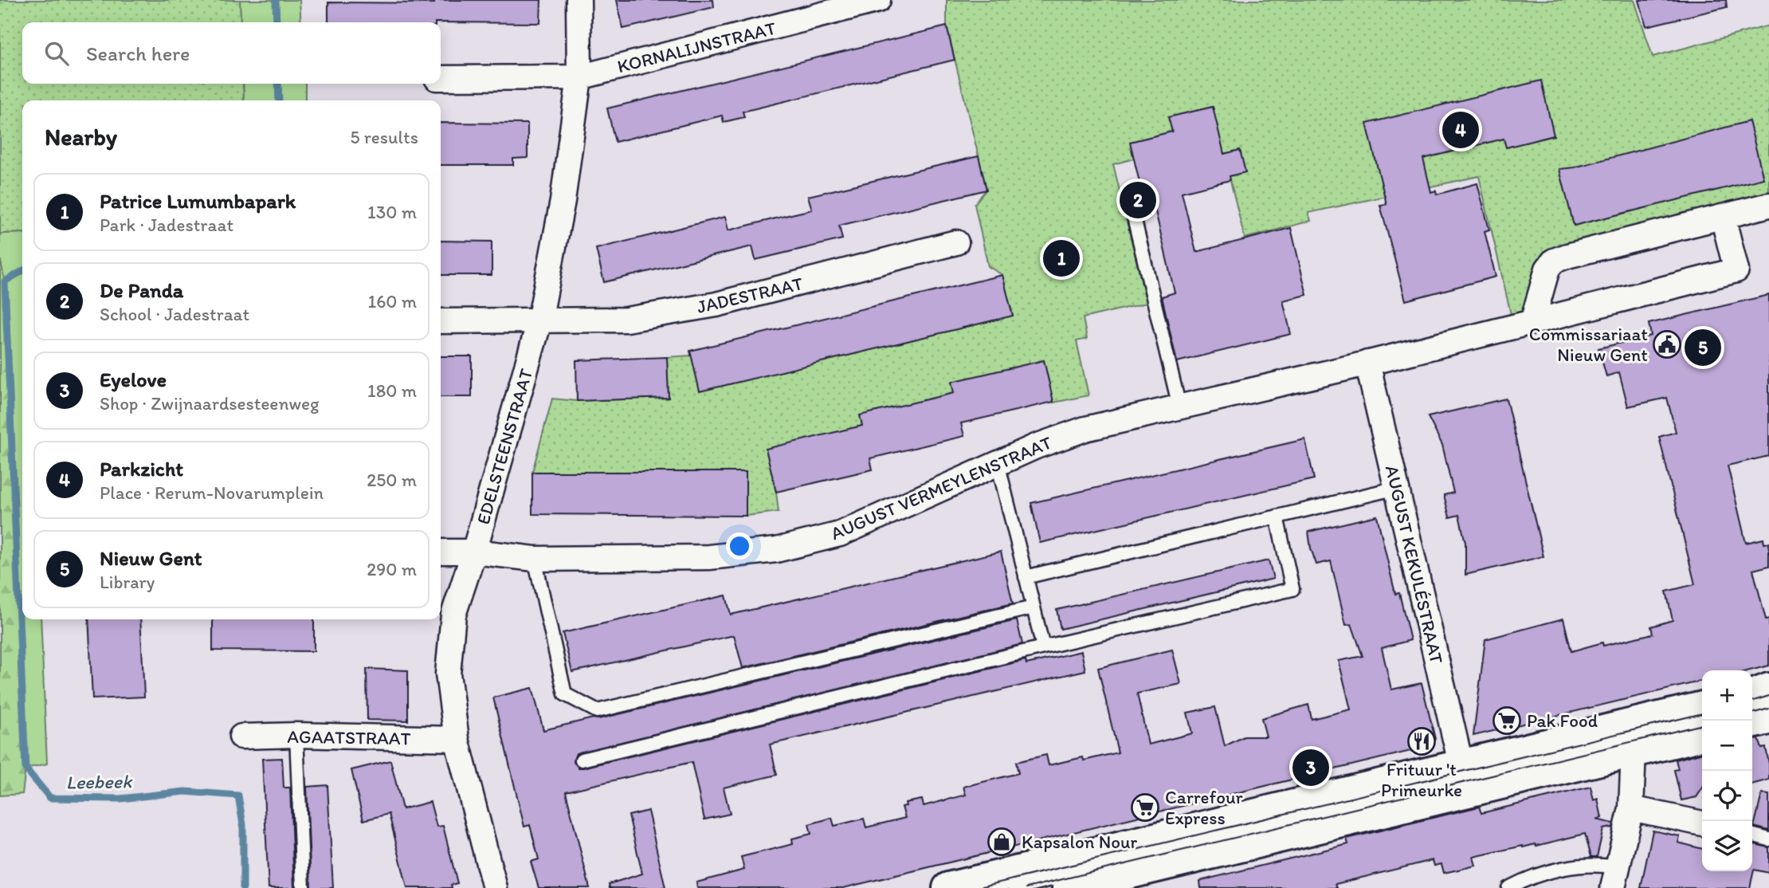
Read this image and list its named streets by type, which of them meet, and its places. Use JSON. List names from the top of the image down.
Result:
{
  "streets": {
    "street": [
      "KORNALIJNSTRAAT",
      "JADESTRAAT",
      "EDELSTEENSTRAAT",
      "AUGUST VERMEYLENSTRAAT",
      "AUGUST KEKULÉSTRAAT",
      "AGAATSTRAAT"
    ]
  },
  "crossings": [
    ["KORNALIJNSTRAAT", "EDELSTEENSTRAAT"],
    ["JADESTRAAT", "EDELSTEENSTRAAT"],
    ["EDELSTEENSTRAAT", "AUGUST VERMEYLENSTRAAT"],
    ["EDELSTEENSTRAAT", "AGAATSTRAAT"],
    ["AUGUST VERMEYLENSTRAAT", "AUGUST KEKULÉSTRAAT"]
  ],
  "water": ["Leebeek"],
  "places": {
    "public building": ["Commissariaat Nieuw Gent"],
    "supermarket": ["Pak Food", "Carrefour Express"],
    "restaurant": ["Frituur 't Primeurke"],
    "shop": ["Kapsalon Nour"]
  },
  "page": {
    "search": "Search here",
    "heading": ["Nearby", "5 results"],
    "pins": [
      "4",
      "2",
      "1",
      "5",
      "3"
    ],
    "list": [
      {
        "mark": "1",
        "name": "Patrice Lumumbapark",
        "note": "Park · Jadestraat",
        "value": "130 m"
      },
      {
        "mark": "2",
        "name": "De Panda",
        "note": "School · Jadestraat",
        "value": "160 m"
      },
      {
        "mark": "3",
        "name": "Eyelove",
        "note": "Shop · Zwijnaardsesteenweg",
        "value": "180 m"
      },
      {
        "mark": "4",
        "name": "Parkzicht",
        "note": "Place · Rerum-Novarumplein",
        "value": "250 m"
      },
      {
        "mark": "5",
        "name": "Nieuw Gent",
        "note": "Library",
        "value": "290 m"
      }
    ],
    "map_buttons": ["+", "−"]
  }
}
